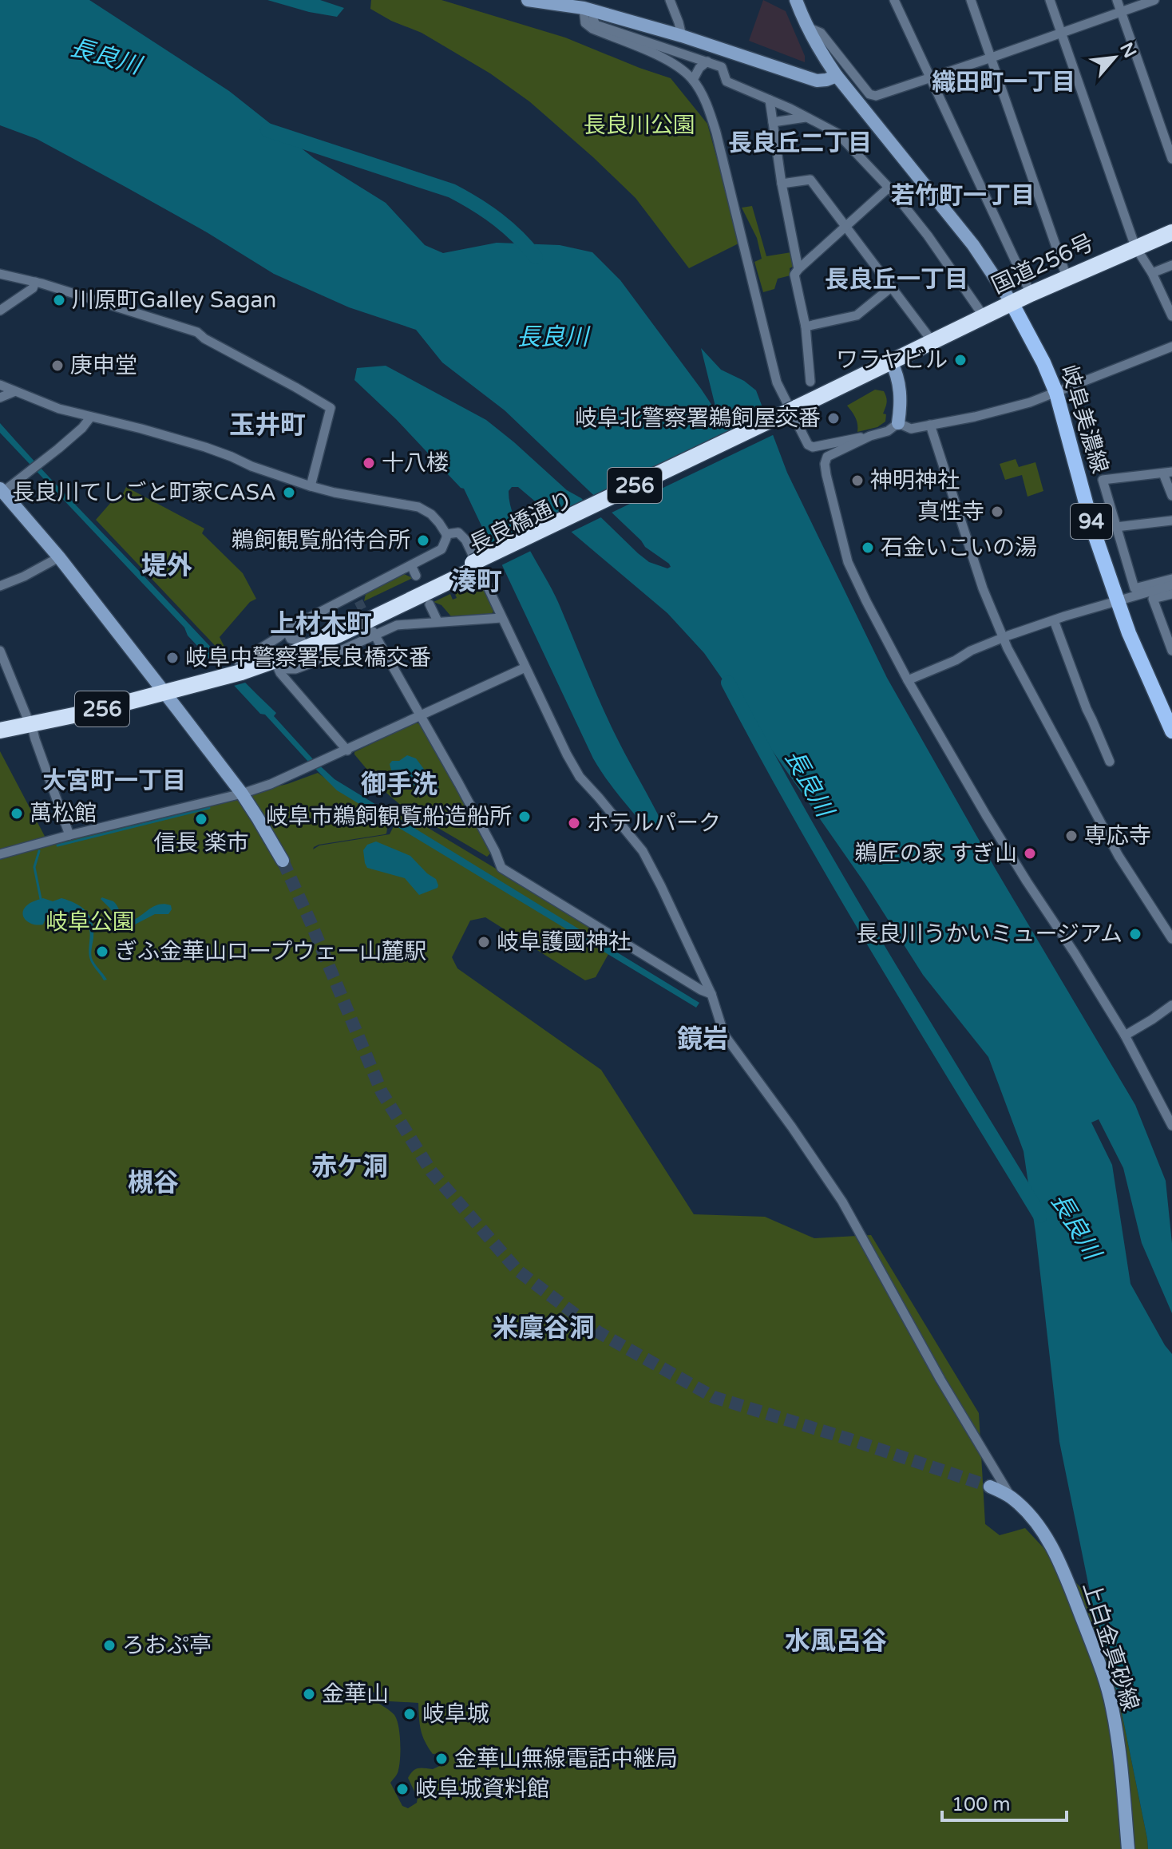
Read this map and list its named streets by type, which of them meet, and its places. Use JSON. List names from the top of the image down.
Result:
{
  "streets": {
    "highway": ["国道256号", "256", "長良橋通り"],
    "main road": ["岐阜美濃線", "94"],
    "street": ["上白金真砂線"]
  },
  "crossings": [
    ["国道256号", "岐阜美濃線"],
    ["国道256号", "長良橋通り"]
  ],
  "districts": [
    "織田町一丁目",
    "長良丘二丁目",
    "若竹町一丁目",
    "長良丘一丁目",
    "玉井町",
    "堤外",
    "湊町",
    "上材木町",
    "大宮町一丁目",
    "御手洗",
    "鏡岩",
    "赤ケ洞",
    "槻谷",
    "米廩谷洞",
    "水風呂谷"
  ],
  "water": ["長良川"],
  "parks": ["長良川公園", "岐阜公園"],
  "places": [
    "川原町Galley Sagan",
    "ワラヤビル",
    "庚申堂",
    "岐阜北警察署鵜飼屋交番",
    "十八楼",
    "神明神社",
    "長良川てしごと町家CASA",
    "真性寺",
    "鵜飼観覧船待合所",
    "石金いこいの湯",
    "岐阜中警察署長良橋交番",
    "萬松館",
    "岐阜市鵜飼観覧船造船所",
    "信長 楽市",
    "ホテルパーク",
    "専応寺",
    "鵜匠の家 すぎ山",
    "長良川うかいミュージアム",
    "岐阜護國神社",
    "ぎふ金華山ロープウェー山麓駅",
    "ろおぷ亭",
    "金華山",
    "岐阜城",
    "金華山無線電話中継局",
    "岐阜城資料館"
  ],
  "scale_bar": "100 m",
  "north": "top right"
}
